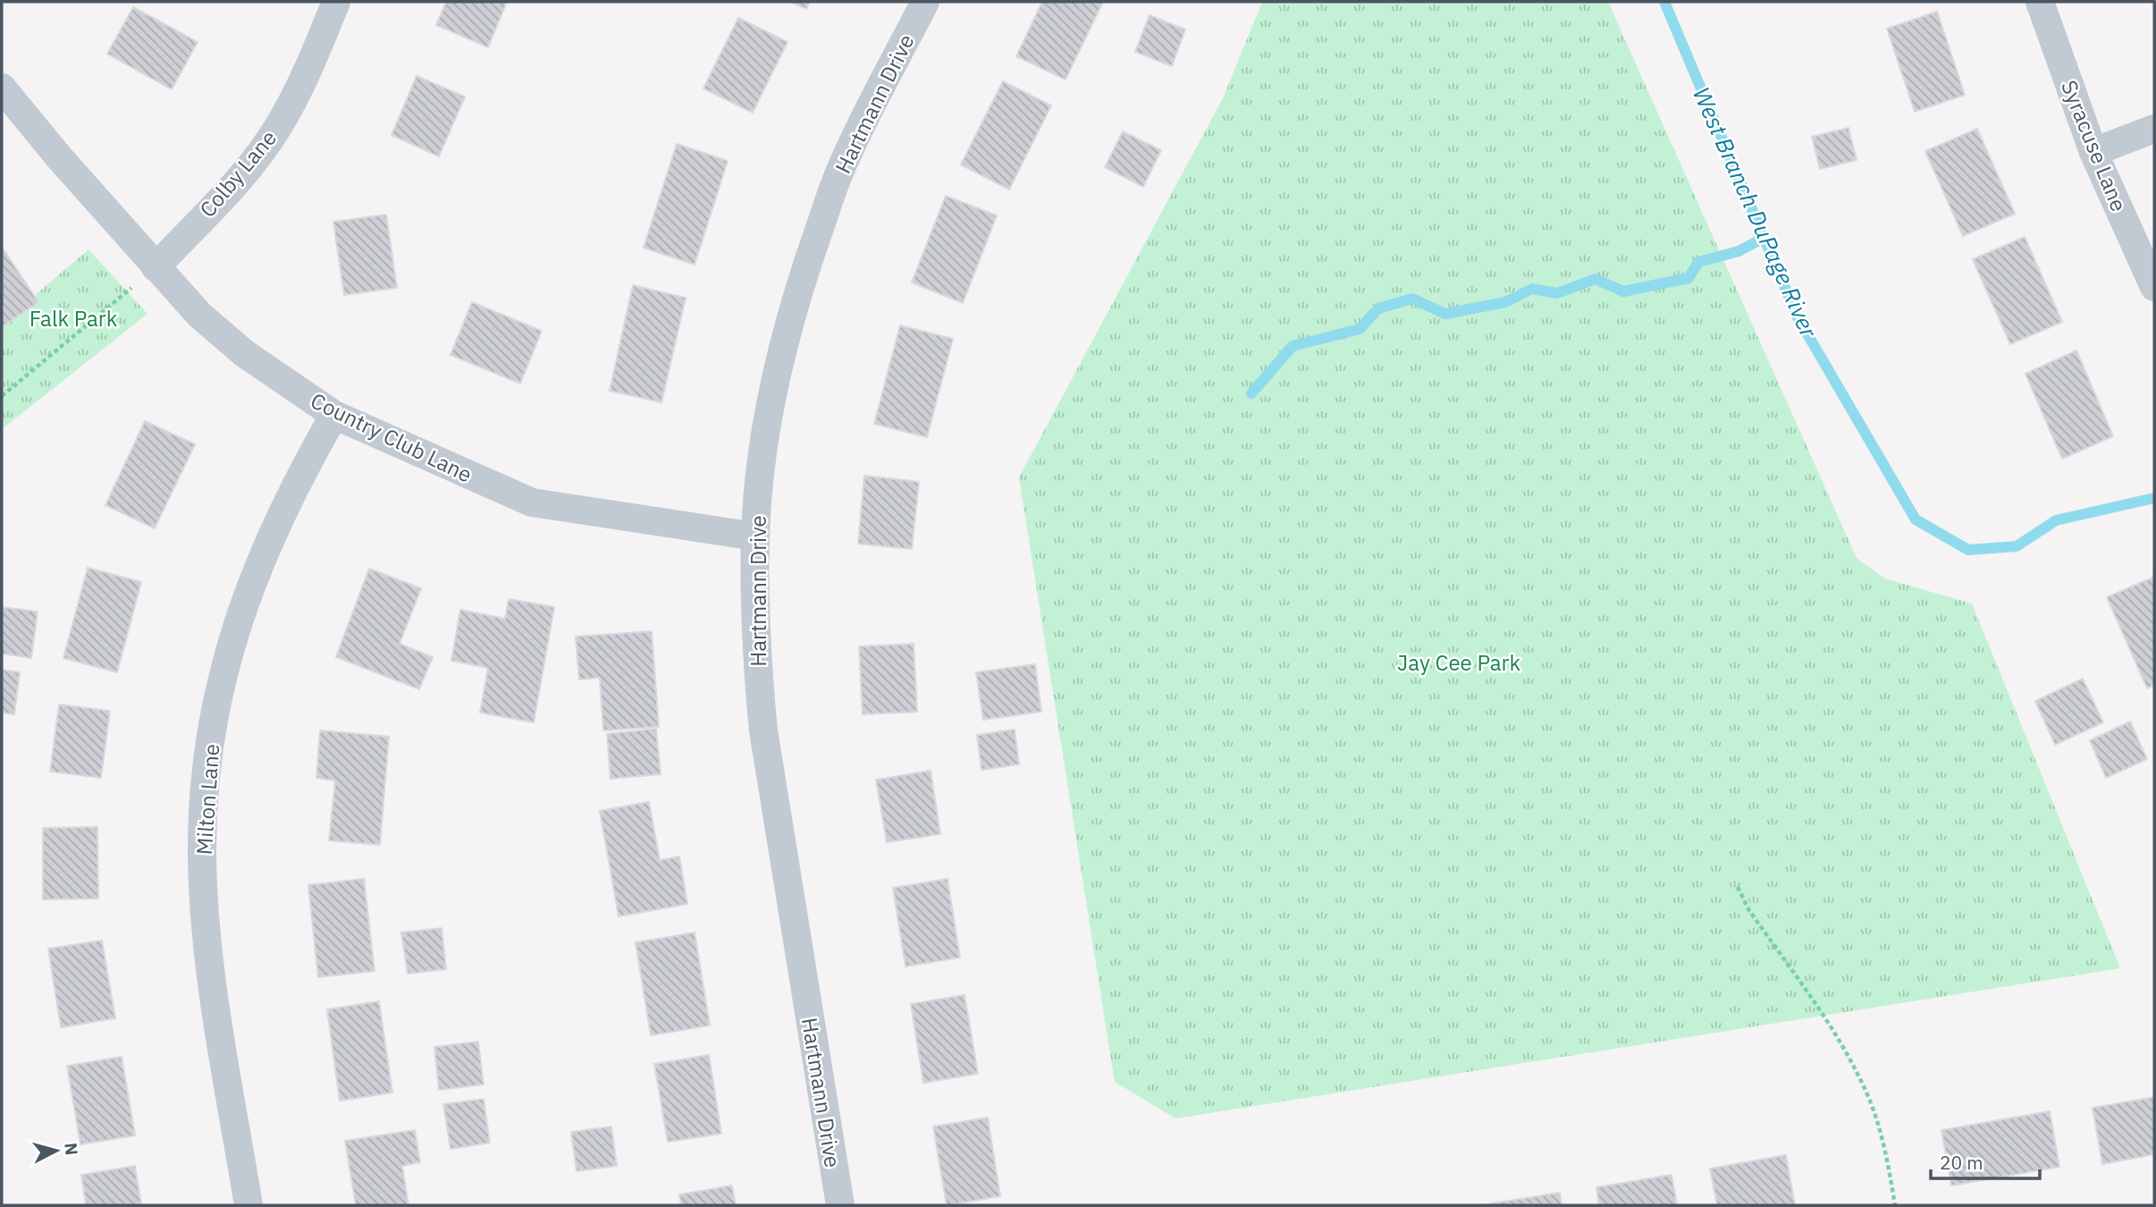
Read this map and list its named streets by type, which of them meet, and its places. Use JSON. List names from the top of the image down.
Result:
{
  "streets": {
    "street": [
      "Hartmann Drive",
      "Syracuse Lane",
      "Colby Lane",
      "Country Club Lane",
      "Milton Lane"
    ]
  },
  "crossings": [
    ["Hartmann Drive", "Country Club Lane"],
    ["Colby Lane", "Country Club Lane"],
    ["Country Club Lane", "Milton Lane"]
  ],
  "water": ["West Branch DuPage River"],
  "parks": ["Falk Park", "Jay Cee Park"],
  "scale_bar": "20 m",
  "north": "right"
}
